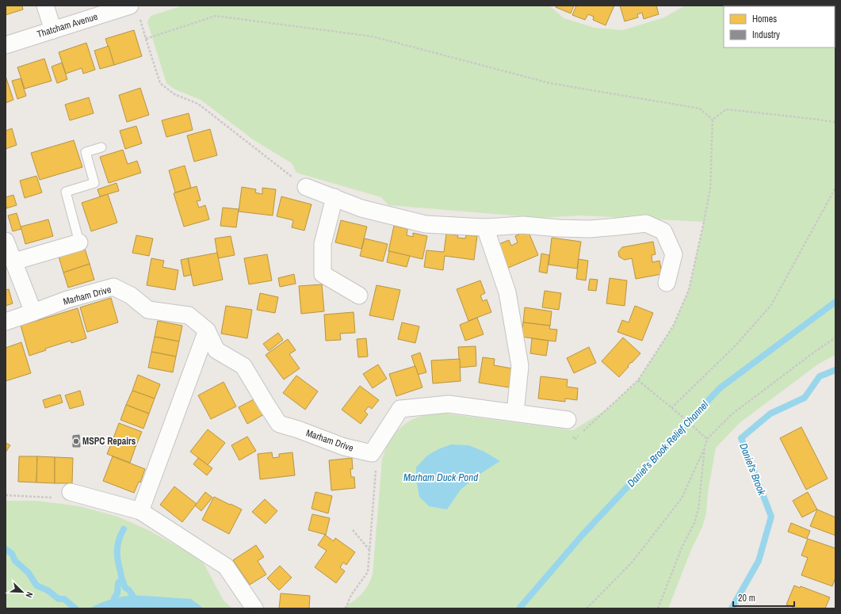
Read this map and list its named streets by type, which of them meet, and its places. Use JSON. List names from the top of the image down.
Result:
{
  "streets": {
    "street": ["Thatcham Avenue", "Marham Drive"]
  },
  "water": ["Daniel's Brook Relief Channel", "Daniel's Brook", "Marham Duck Pond"],
  "places": ["MSPC Repairs"],
  "legend": ["Homes", "Industry"],
  "scale_bar": "20 m",
  "north": "bottom right"
}
